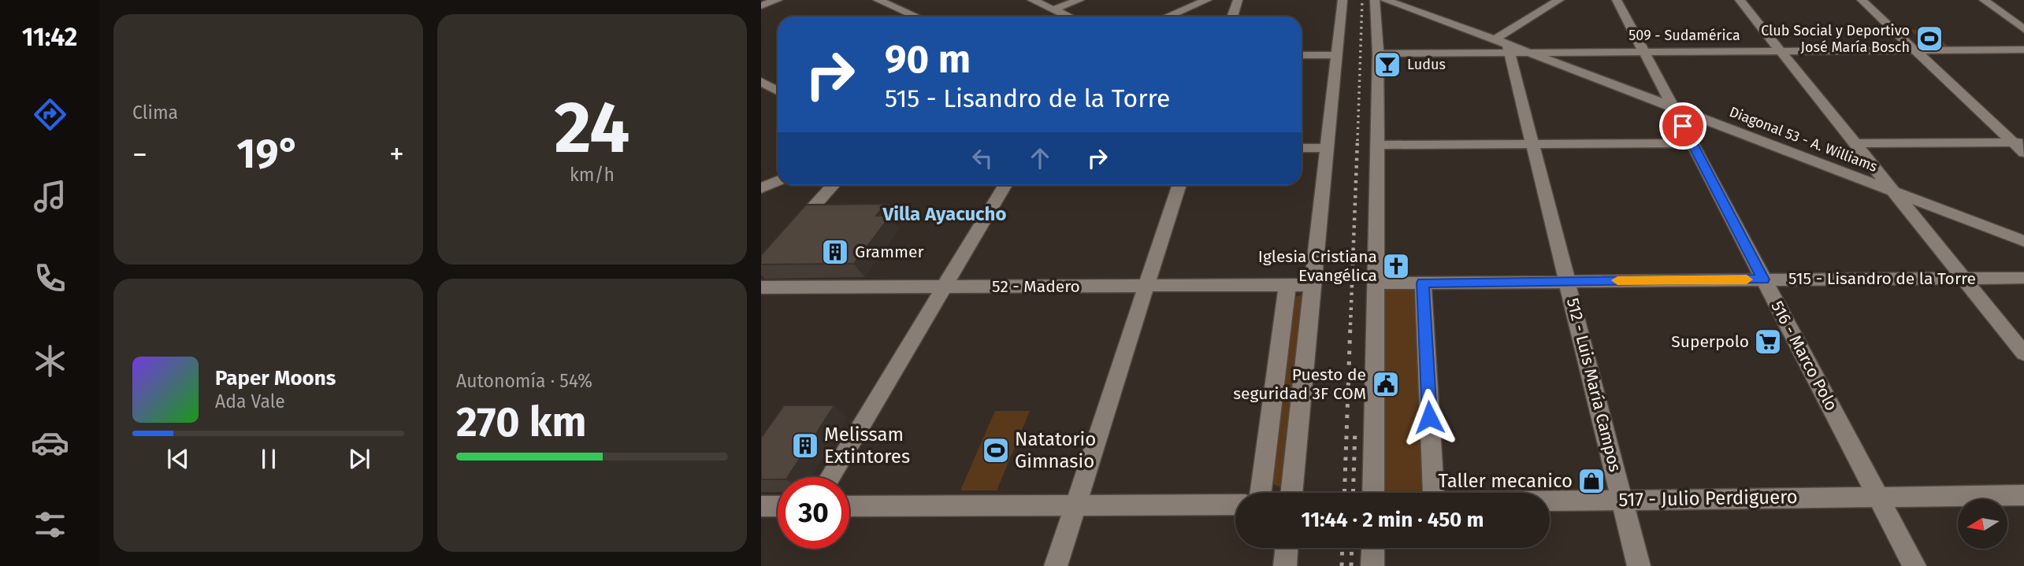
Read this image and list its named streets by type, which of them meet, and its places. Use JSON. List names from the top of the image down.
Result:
{
  "streets": {
    "street": [
      "509 - Sudamérica",
      "Diagonal 53 - A. Williams",
      "515 - Lisandro de la Torre",
      "52 - Madero",
      "516 - Marco Polo",
      "512 - Luis María Campos",
      "517 - Julio Perdiguero"
    ]
  },
  "crossings": [
    ["509 - Sudamérica", "Diagonal 53 - A. Williams"],
    ["509 - Sudamérica", "516 - Marco Polo"],
    ["Diagonal 53 - A. Williams", "516 - Marco Polo"],
    ["Diagonal 53 - A. Williams", "512 - Luis María Campos"],
    ["515 - Lisandro de la Torre", "516 - Marco Polo"],
    ["515 - Lisandro de la Torre", "512 - Luis María Campos"],
    ["516 - Marco Polo", "517 - Julio Perdiguero"],
    ["512 - Luis María Campos", "517 - Julio Perdiguero"]
  ],
  "districts": ["Villa Ayacucho"],
  "places": {
    "sports": ["Club Social y Deportivo José María Bosch", "Natatorio Gimnasio"],
    "bar": ["Ludus"],
    "building": ["Grammer", "Melissam Extintores"],
    "church": ["Iglesia Cristiana Evangélica"],
    "supermarket": ["Superpolo"],
    "public building": ["Puesto de seguridad 3F COM"],
    "shop": ["Taller mecanico"]
  },
  "north": "left",
  "page": {
    "tabs": "11:42",
    "tile": [
      "Clima",
      ["24", "km/h"],
      ["Autonomía · 54%", "270 km"]
    ],
    "turn": ["90 m", "515 - Lisandro de la Torre"],
    "heat": ["−", "19°", "+"],
    "song": ["Paper Moons", "Ada Vale"],
    "limit": "30",
    "trip": "11:44 · 2 min · 450 m"
  }
}
